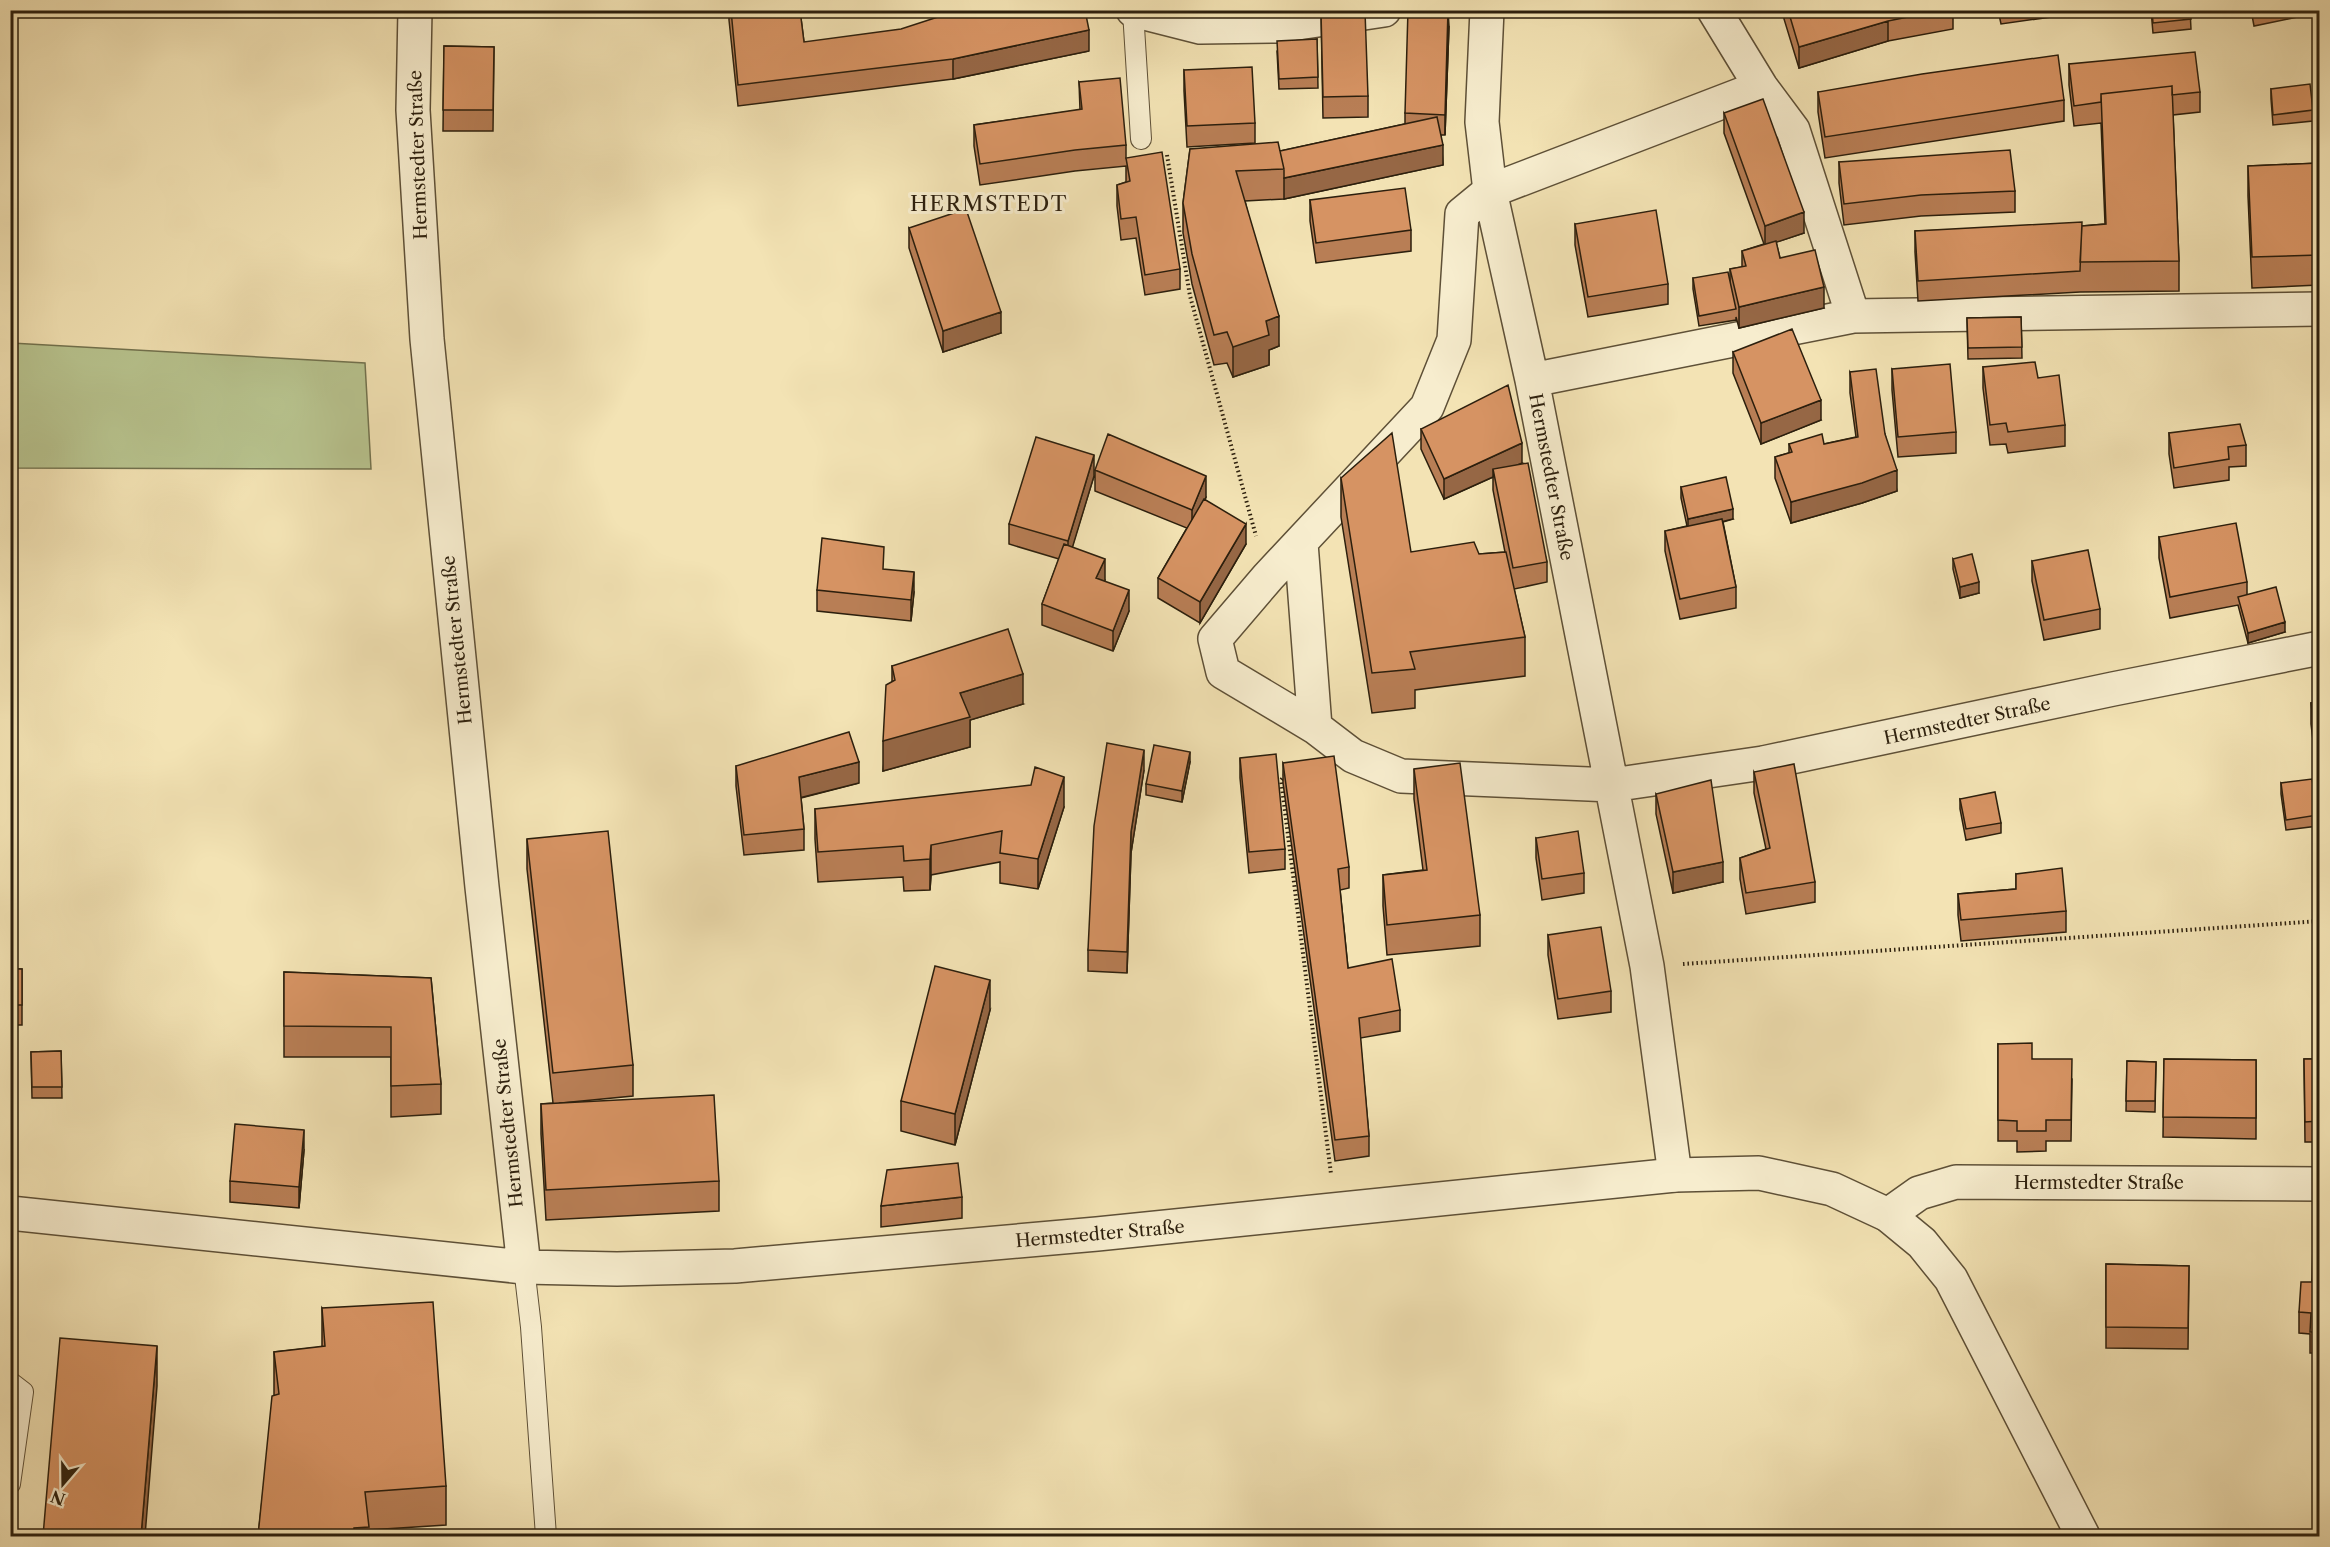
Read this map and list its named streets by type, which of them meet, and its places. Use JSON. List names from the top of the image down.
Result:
{
  "streets": {
    "street": ["Hermstedter Straße"]
  },
  "districts": ["HERMSTEDT"],
  "north": "bottom"
}
